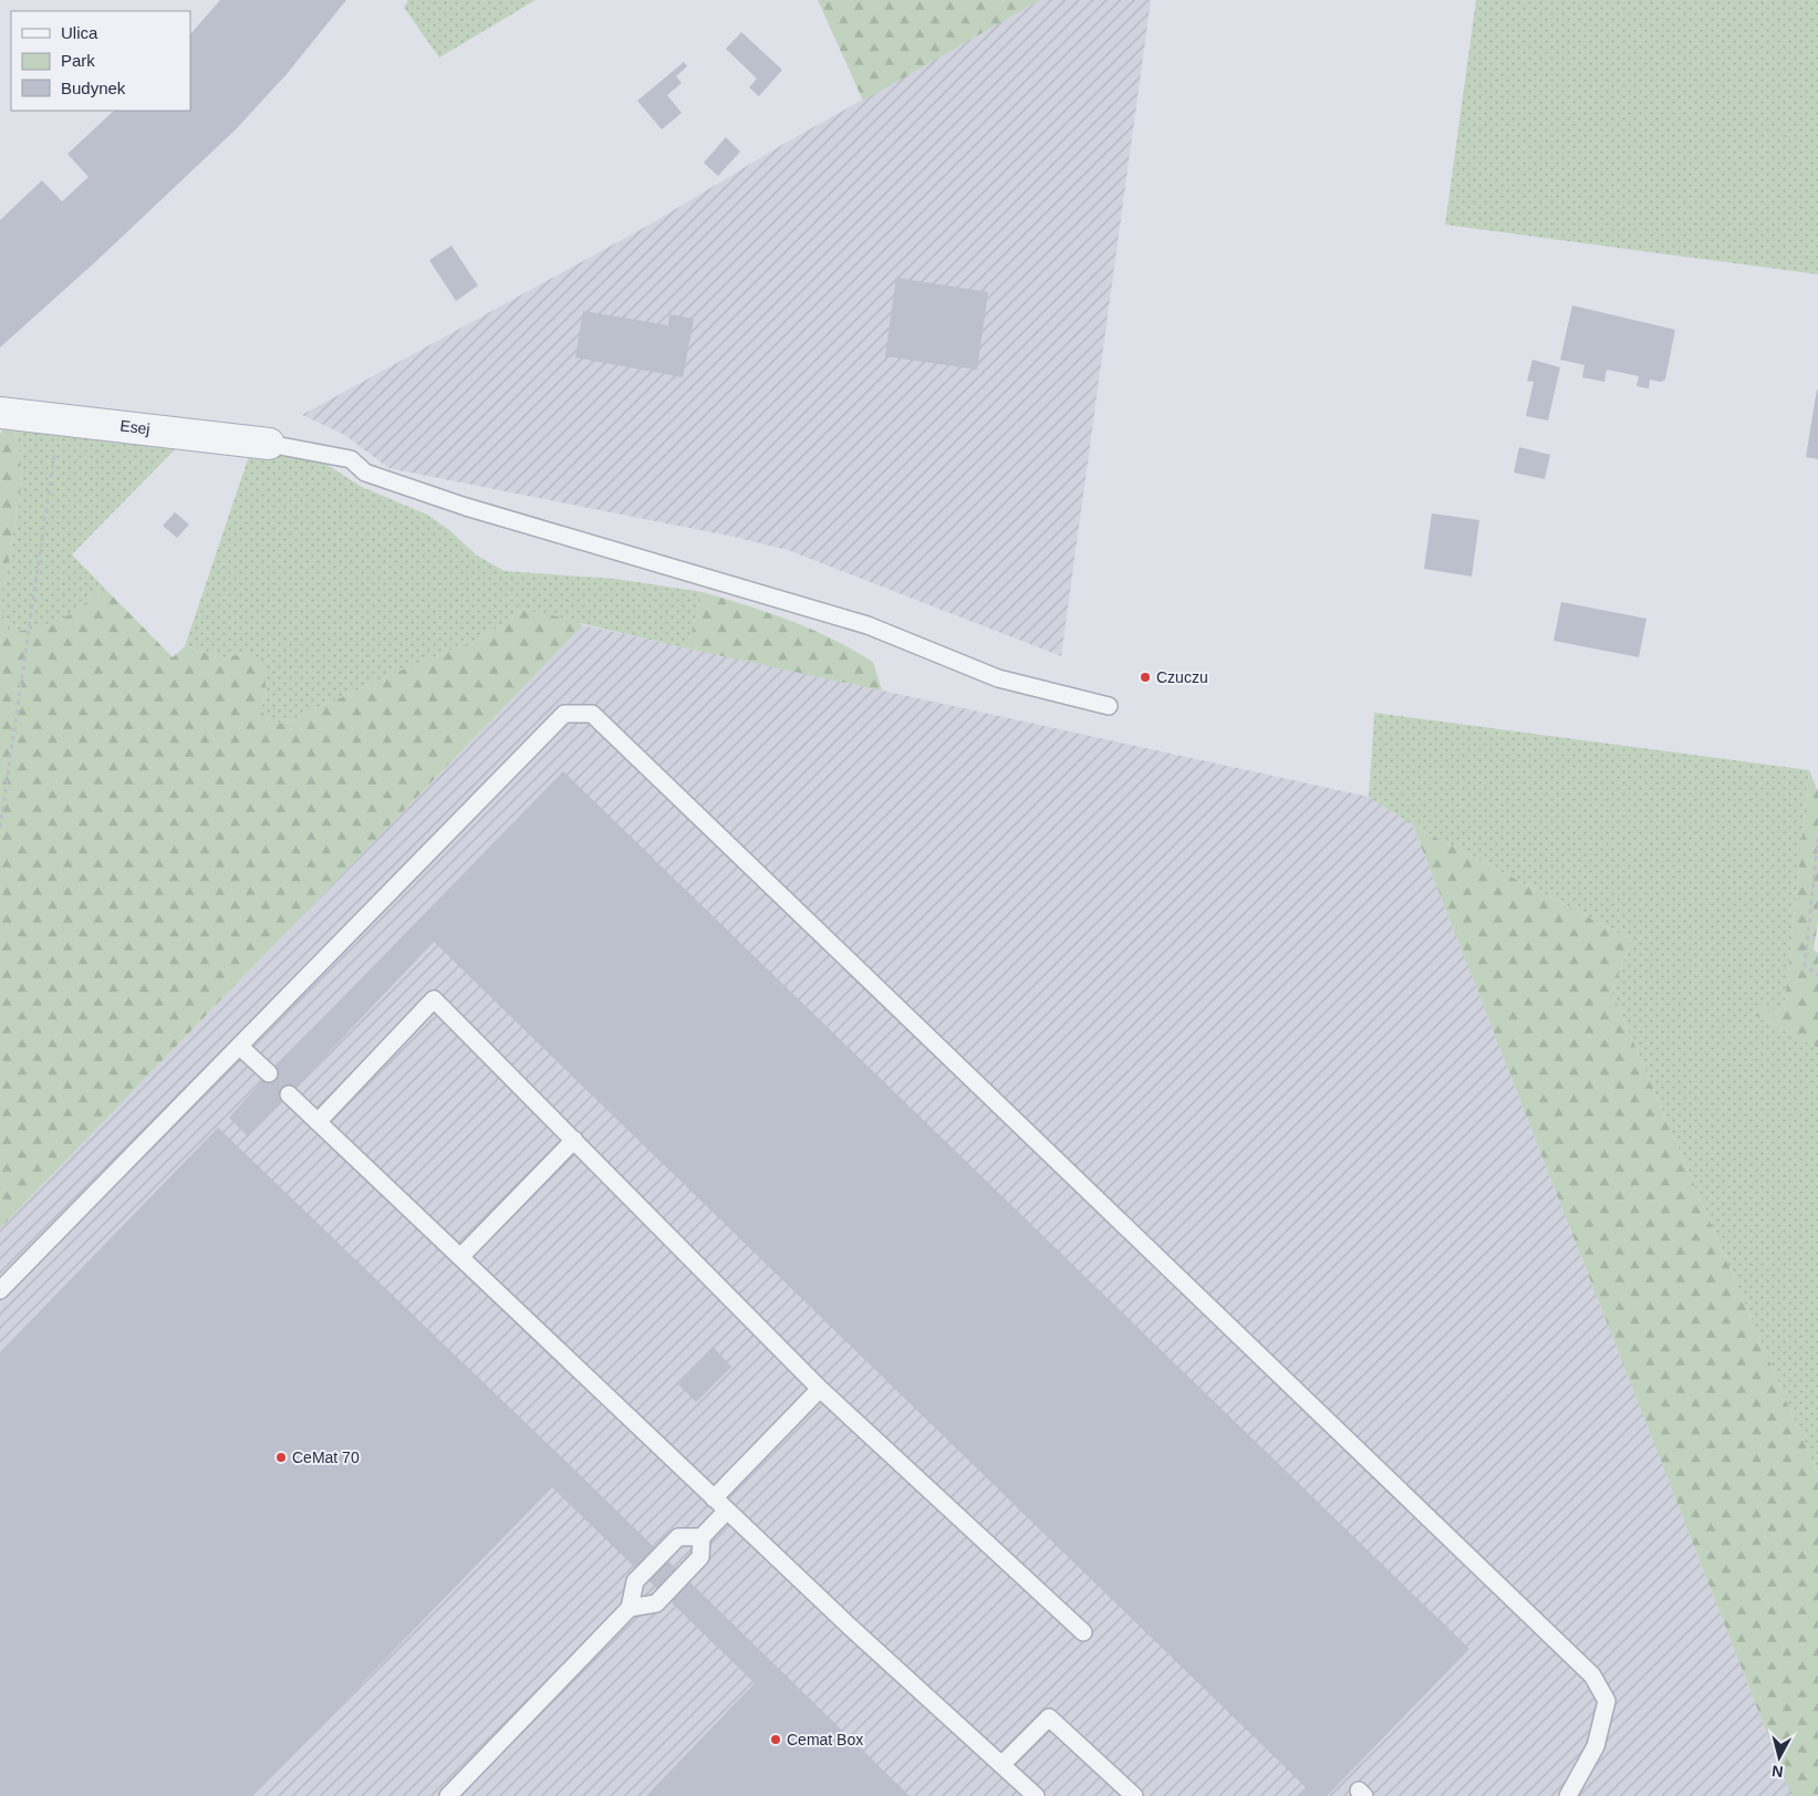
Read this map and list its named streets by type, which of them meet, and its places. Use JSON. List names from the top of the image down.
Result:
{
  "streets": {
    "street": ["Esej"]
  },
  "places": ["Czuczu", "CeMat 70", "Cemat Box"],
  "legend": ["Ulica", "Park", "Budynek"],
  "north": "bottom"
}
